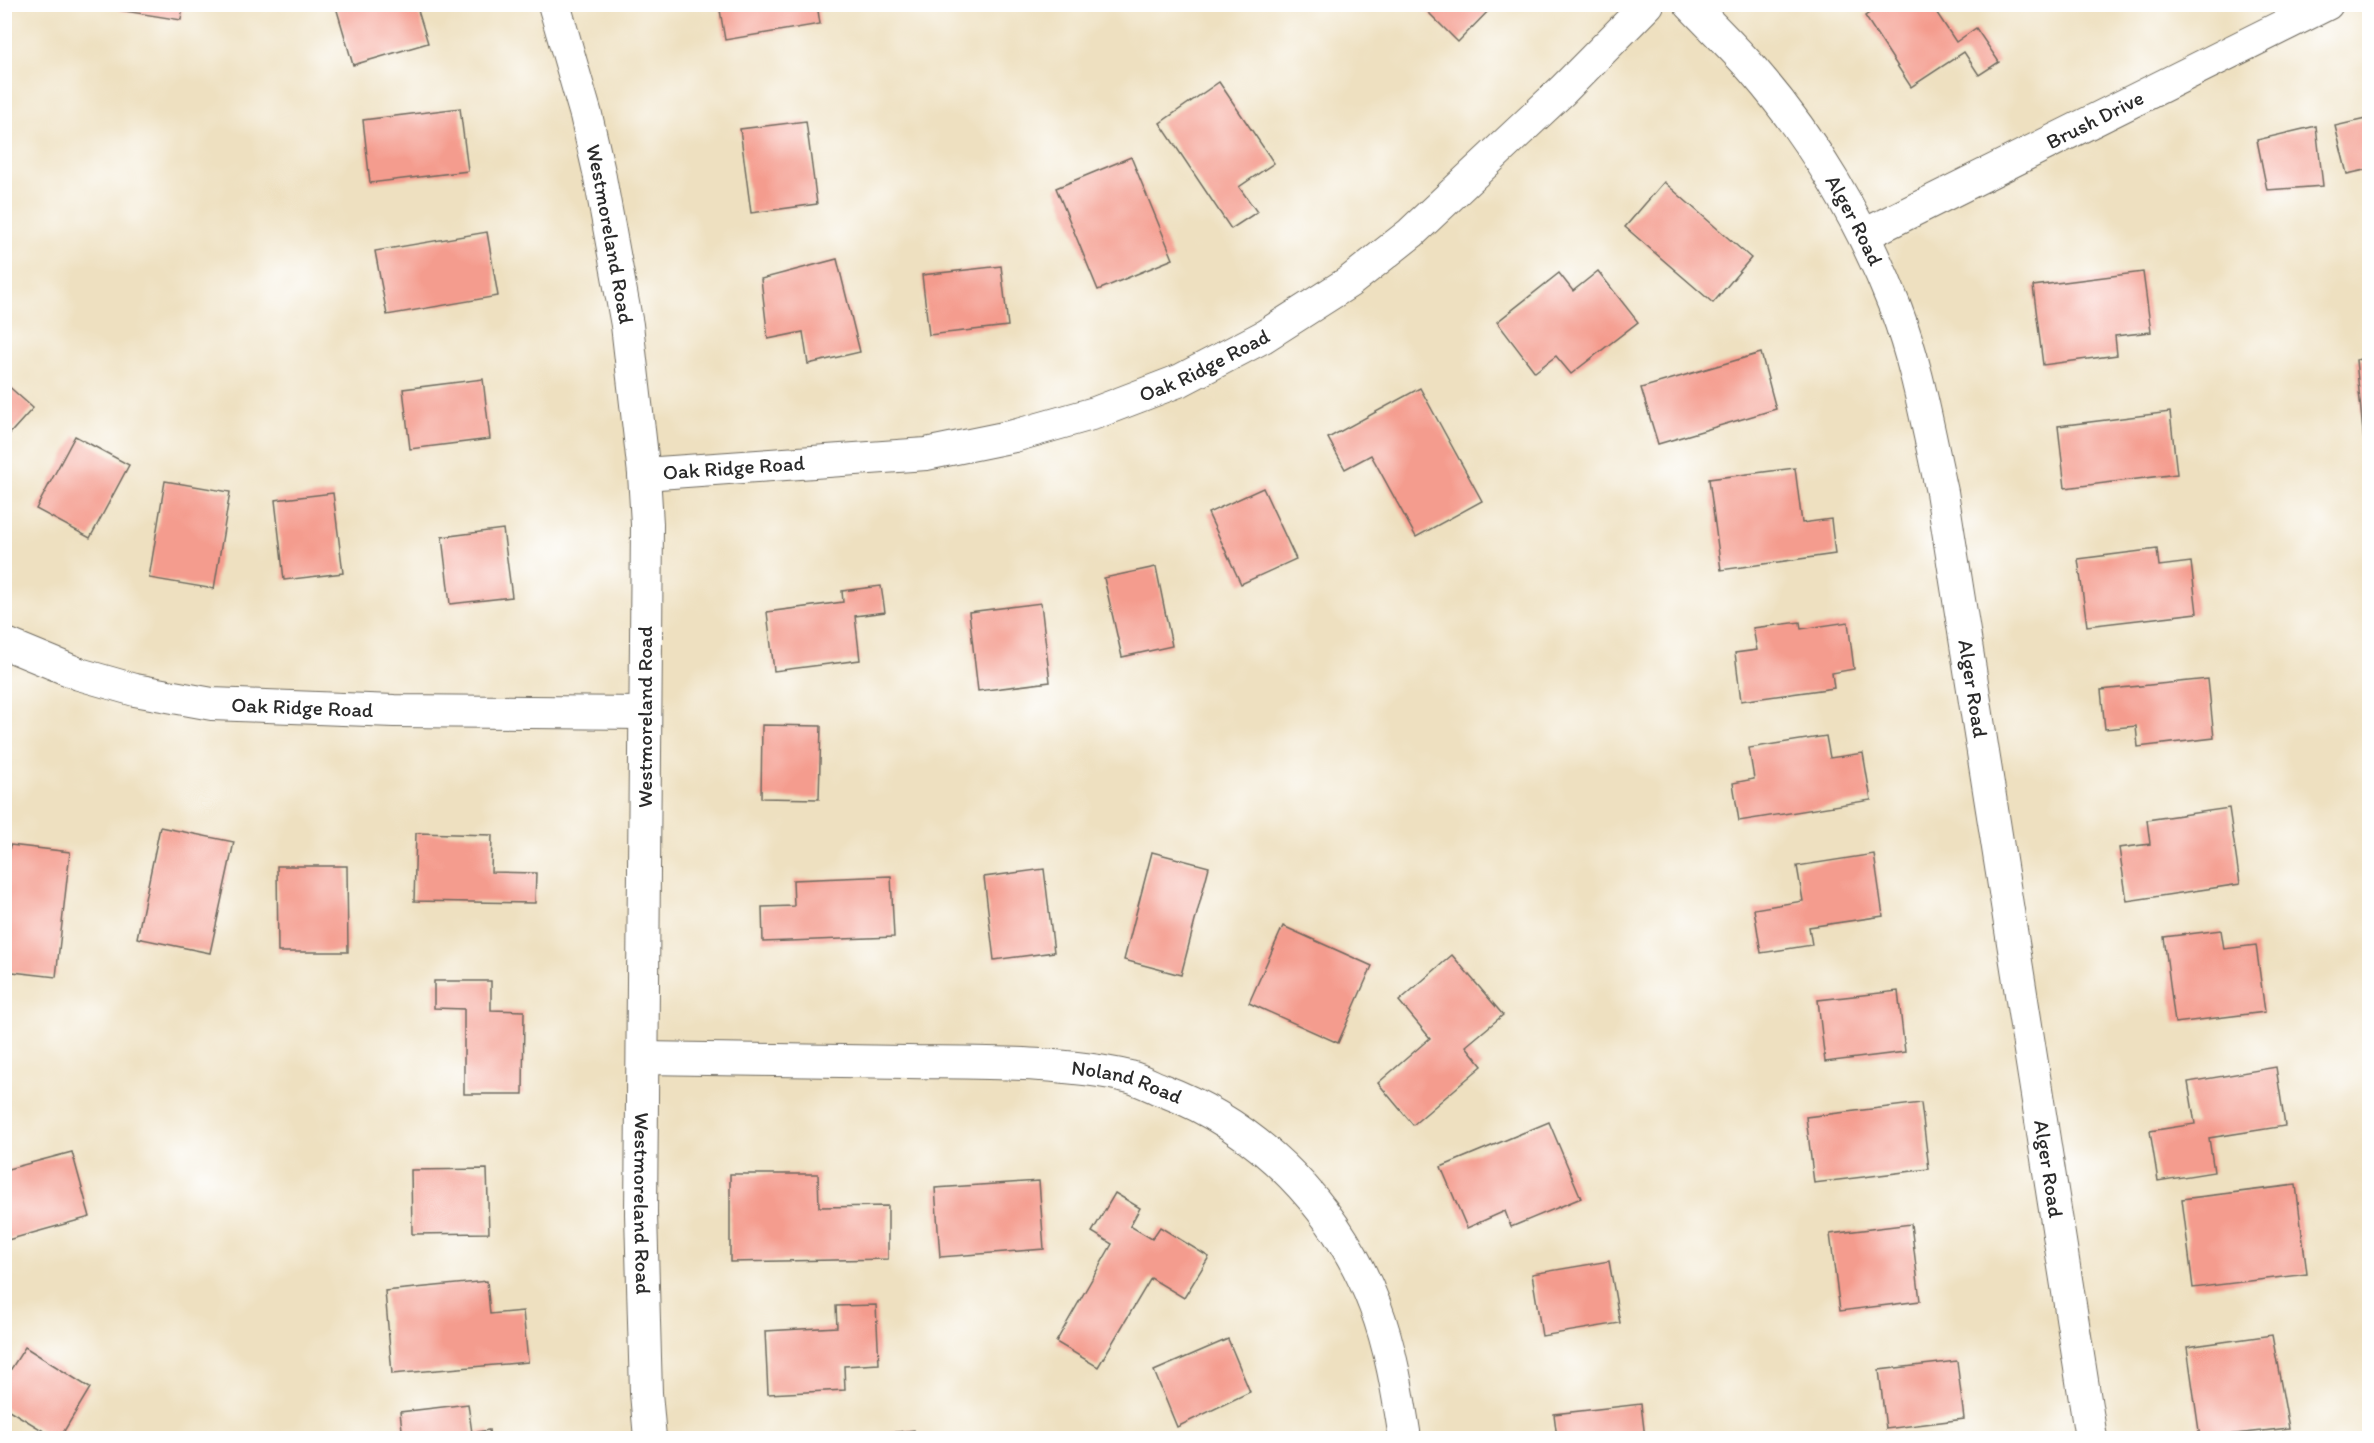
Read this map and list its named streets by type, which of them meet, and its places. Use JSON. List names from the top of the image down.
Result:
{
  "streets": {
    "street": [
      "Brush Drive",
      "Alger Road",
      "Westmoreland Road",
      "Oak Ridge Road",
      "Noland Road"
    ]
  },
  "crossings": [
    ["Brush Drive", "Alger Road"],
    ["Westmoreland Road", "Oak Ridge Road"],
    ["Westmoreland Road", "Noland Road"]
  ]
}
